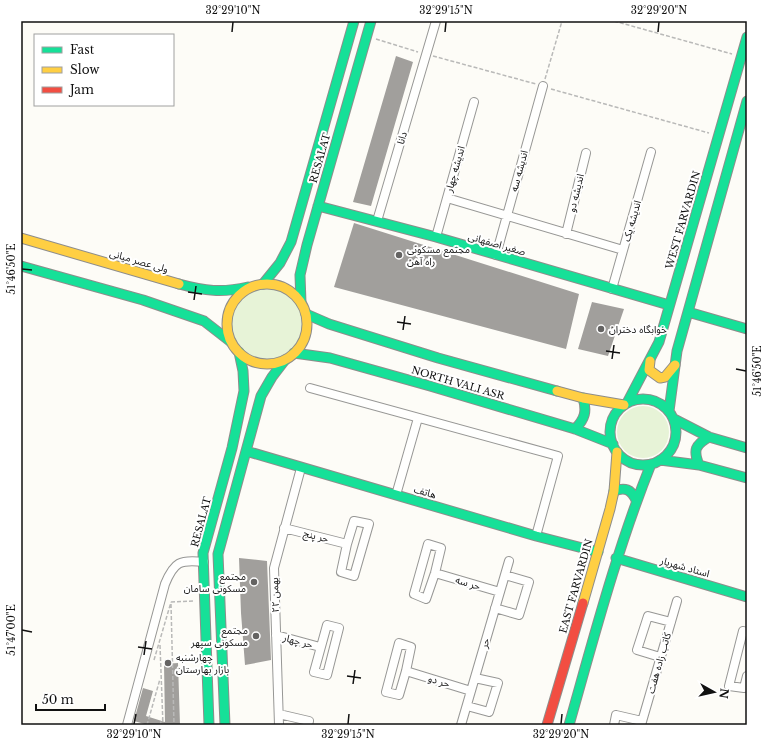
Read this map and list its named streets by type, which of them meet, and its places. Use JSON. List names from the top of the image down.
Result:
{
  "streets": {
    "main road": [
      "RESALAT",
      "WEST FARVARDIN",
      "صغیر اصفهانی",
      "ولی عصر میانی",
      "NORTH VALI ASR",
      "هاتف",
      "استاد شهریار",
      "EAST FARVARDIN"
    ],
    "street": [
      "دانا",
      "اندیشه چهار",
      "اندیشه سه",
      "اندیشه دو",
      "اندیشه یک",
      "حر پنج",
      "حر سه",
      "۲۲ بهمن",
      "حر چهار",
      "حر",
      "کاتب زاده هفت",
      "حر دو"
    ]
  },
  "crossings": [
    ["دانا", "صغیر اصفهانی"],
    ["RESALAT", "صغیر اصفهانی"],
    ["RESALAT", "ولی عصر میانی"],
    ["RESALAT", "NORTH VALI ASR"],
    ["اندیشه چهار", "صغیر اصفهانی"],
    ["اندیشه سه", "صغیر اصفهانی"],
    ["WEST FARVARDIN", "صغیر اصفهانی"],
    ["WEST FARVARDIN", "NORTH VALI ASR"],
    ["WEST FARVARDIN", "EAST FARVARDIN"],
    ["اندیشه یک", "صغیر اصفهانی"],
    ["ولی عصر میانی", "NORTH VALI ASR"],
    ["NORTH VALI ASR", "EAST FARVARDIN"],
    ["هاتف", "EAST FARVARDIN"],
    ["هاتف", "۲۲ بهمن"],
    ["حر پنج", "۲۲ بهمن"],
    ["حر سه", "حر"],
    ["۲۲ بهمن", "حر چهار"],
    ["حر", "حر دو"]
  ],
  "places": [
    "مجتمع مسکونی راه آهن",
    "خوابگاه دختران",
    "مجتمع مسکونی سامان",
    "مجتمع مسکونی سپهر",
    "چهارشنبه بازار بهارستان"
  ],
  "legend": ["Fast", "Slow", "Jam"],
  "scale_bar": "50 m",
  "north": "right",
  "coordinates": [
    "32°29'10\"N",
    "32°29'15\"N",
    "32°29'20\"N",
    "51°46'50\"E",
    "51°47'00\"E"
  ]
}
